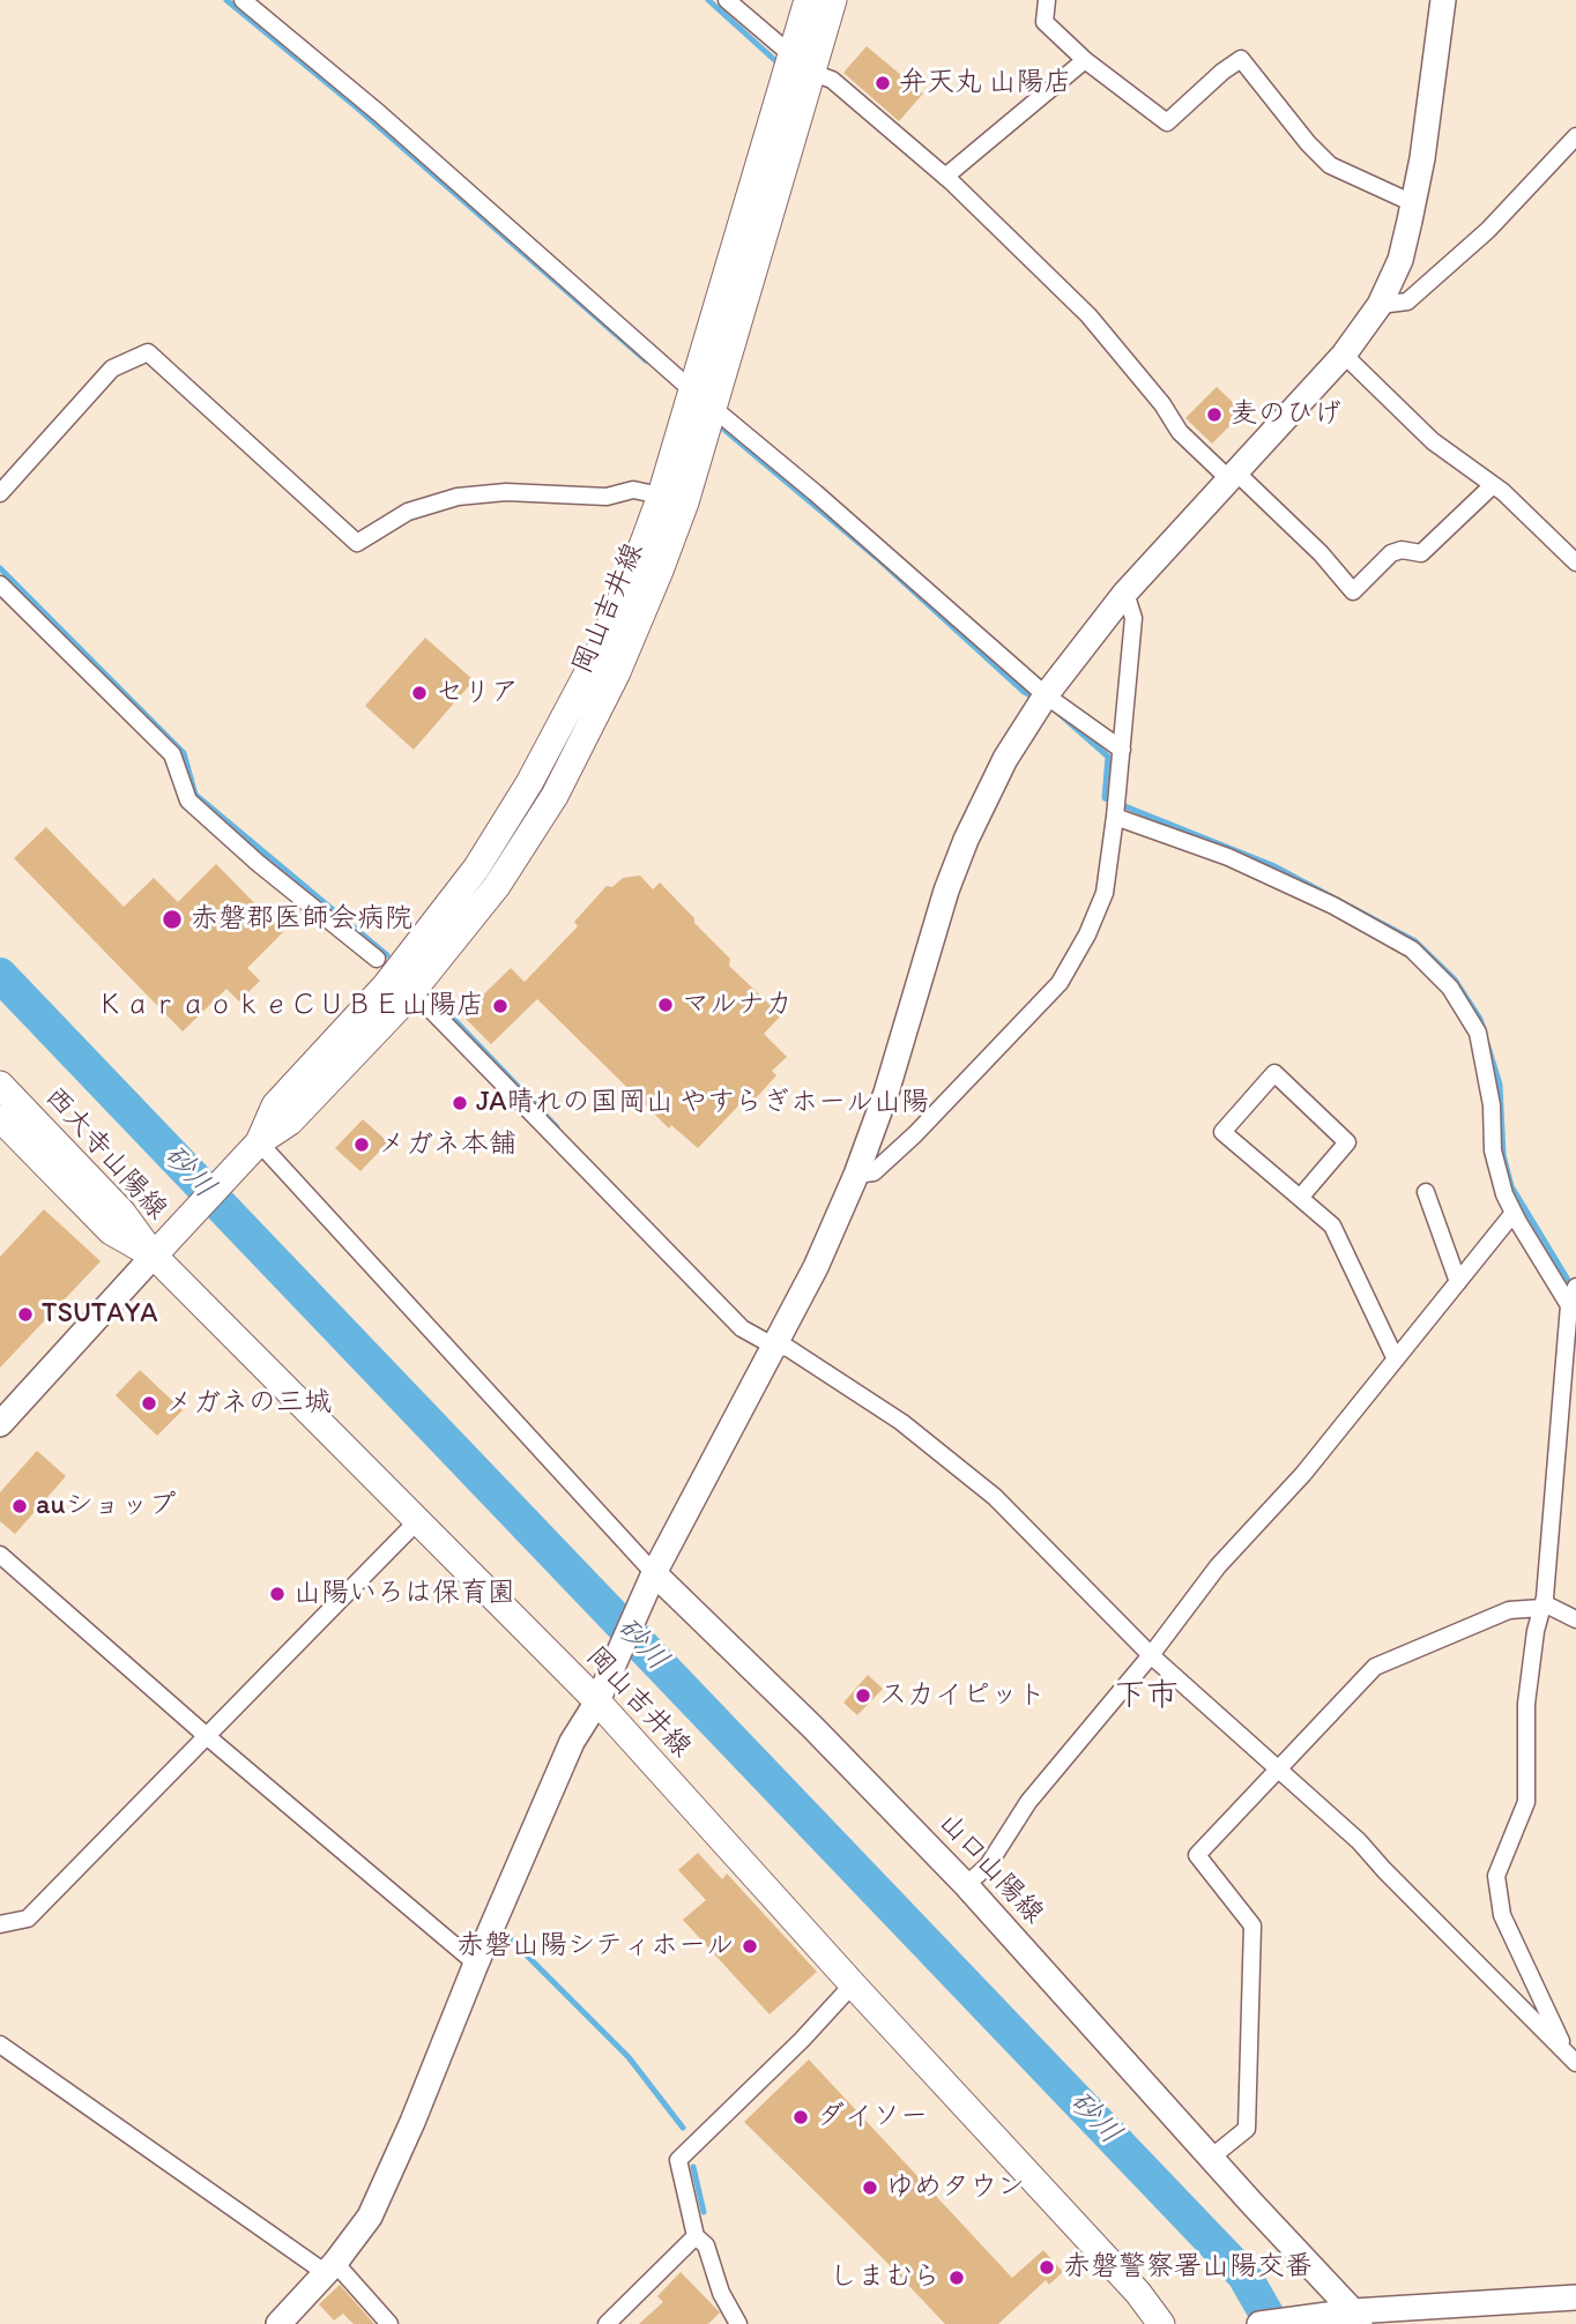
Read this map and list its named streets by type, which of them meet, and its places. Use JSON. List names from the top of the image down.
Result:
{
  "streets": {
    "main road": ["岡山吉井線", "西大寺山陽線"],
    "street": ["山口山陽線"]
  },
  "crossings": [
    ["岡山吉井線", "西大寺山陽線"]
  ],
  "districts": ["下市"],
  "water": ["砂川"],
  "places": [
    "弁天丸 山陽店",
    "麦のひげ",
    "セリア",
    "赤磐郡医師会病院",
    "マルナカ",
    "ＫａｒａｏｋｅＣＵＢＥ山陽店",
    "JA晴れの国岡山 やすらぎホール山陽",
    "メガネ本舗",
    "TSUTAYA",
    "メガネの三城",
    "auショップ",
    "山陽いろは保育園",
    "スカイピット",
    "赤磐山陽シティホール",
    "ダイソー",
    "ゆめタウン",
    "赤磐警察署山陽交番",
    "しまむら"
  ]
}
